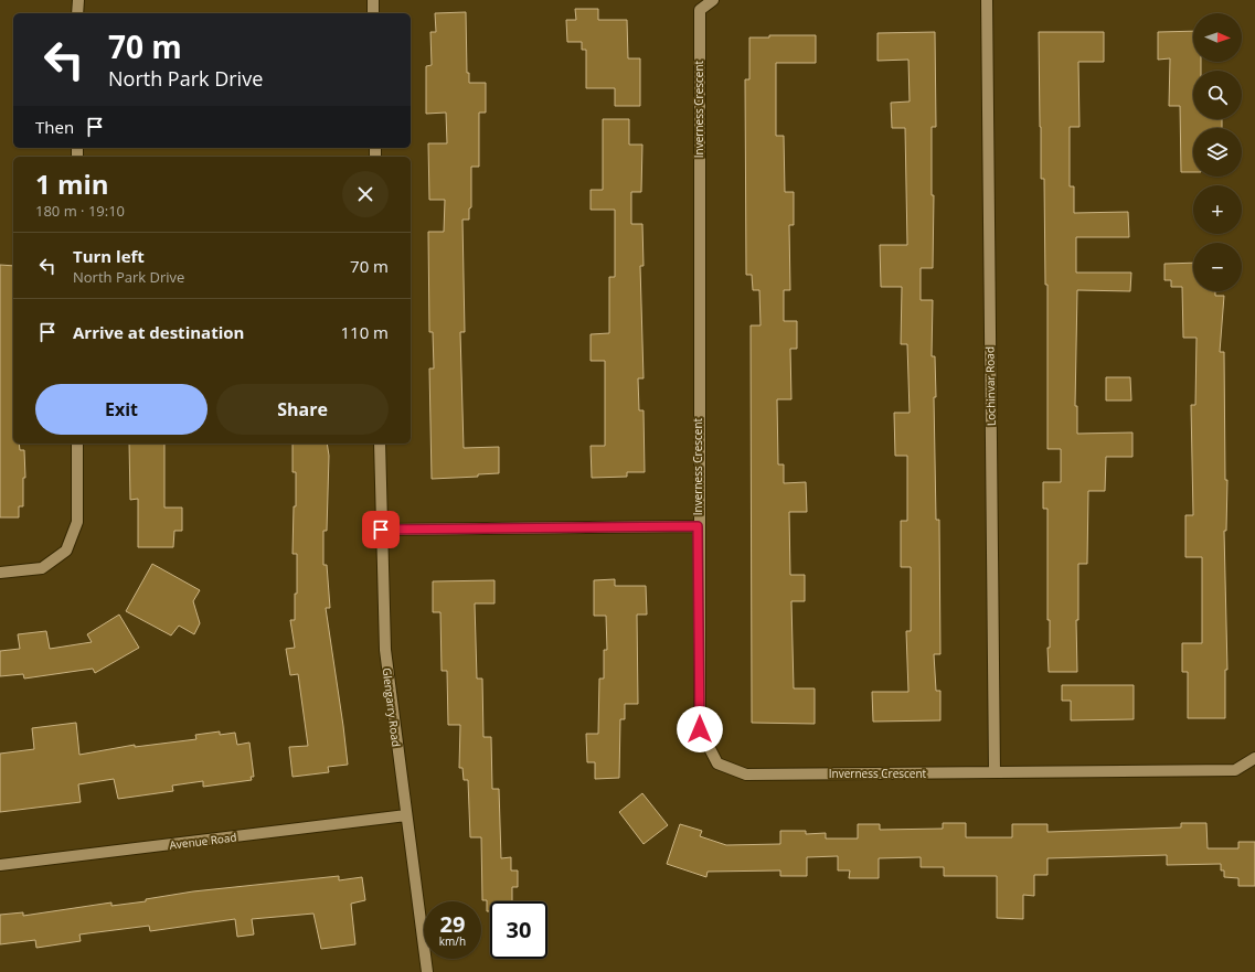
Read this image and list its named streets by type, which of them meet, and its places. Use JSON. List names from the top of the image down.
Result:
{
  "streets": {
    "street": [
      "Inverness Crescent",
      "Lochinvar Road",
      "Glengarry Road",
      "Avenue Road"
    ]
  },
  "crossings": [
    ["Inverness Crescent", "Lochinvar Road"],
    ["Glengarry Road", "Avenue Road"]
  ],
  "north": "right",
  "page": {
    "map_buttons": ["+", "−"],
    "turn": ["70 m", "North Park Drive"],
    "then": "Then",
    "heading": ["1 min", "180 m · 19:10"],
    "list": [
      {
        "name": "Turn left",
        "note": "North Park Drive",
        "value": "70 m"
      },
      {
        "name": "Arrive at destination",
        "value": "110 m"
      }
    ],
    "buttons": ["Exit", "Share"],
    "speed": "29 km/h",
    "limit": "30"
  }
}
